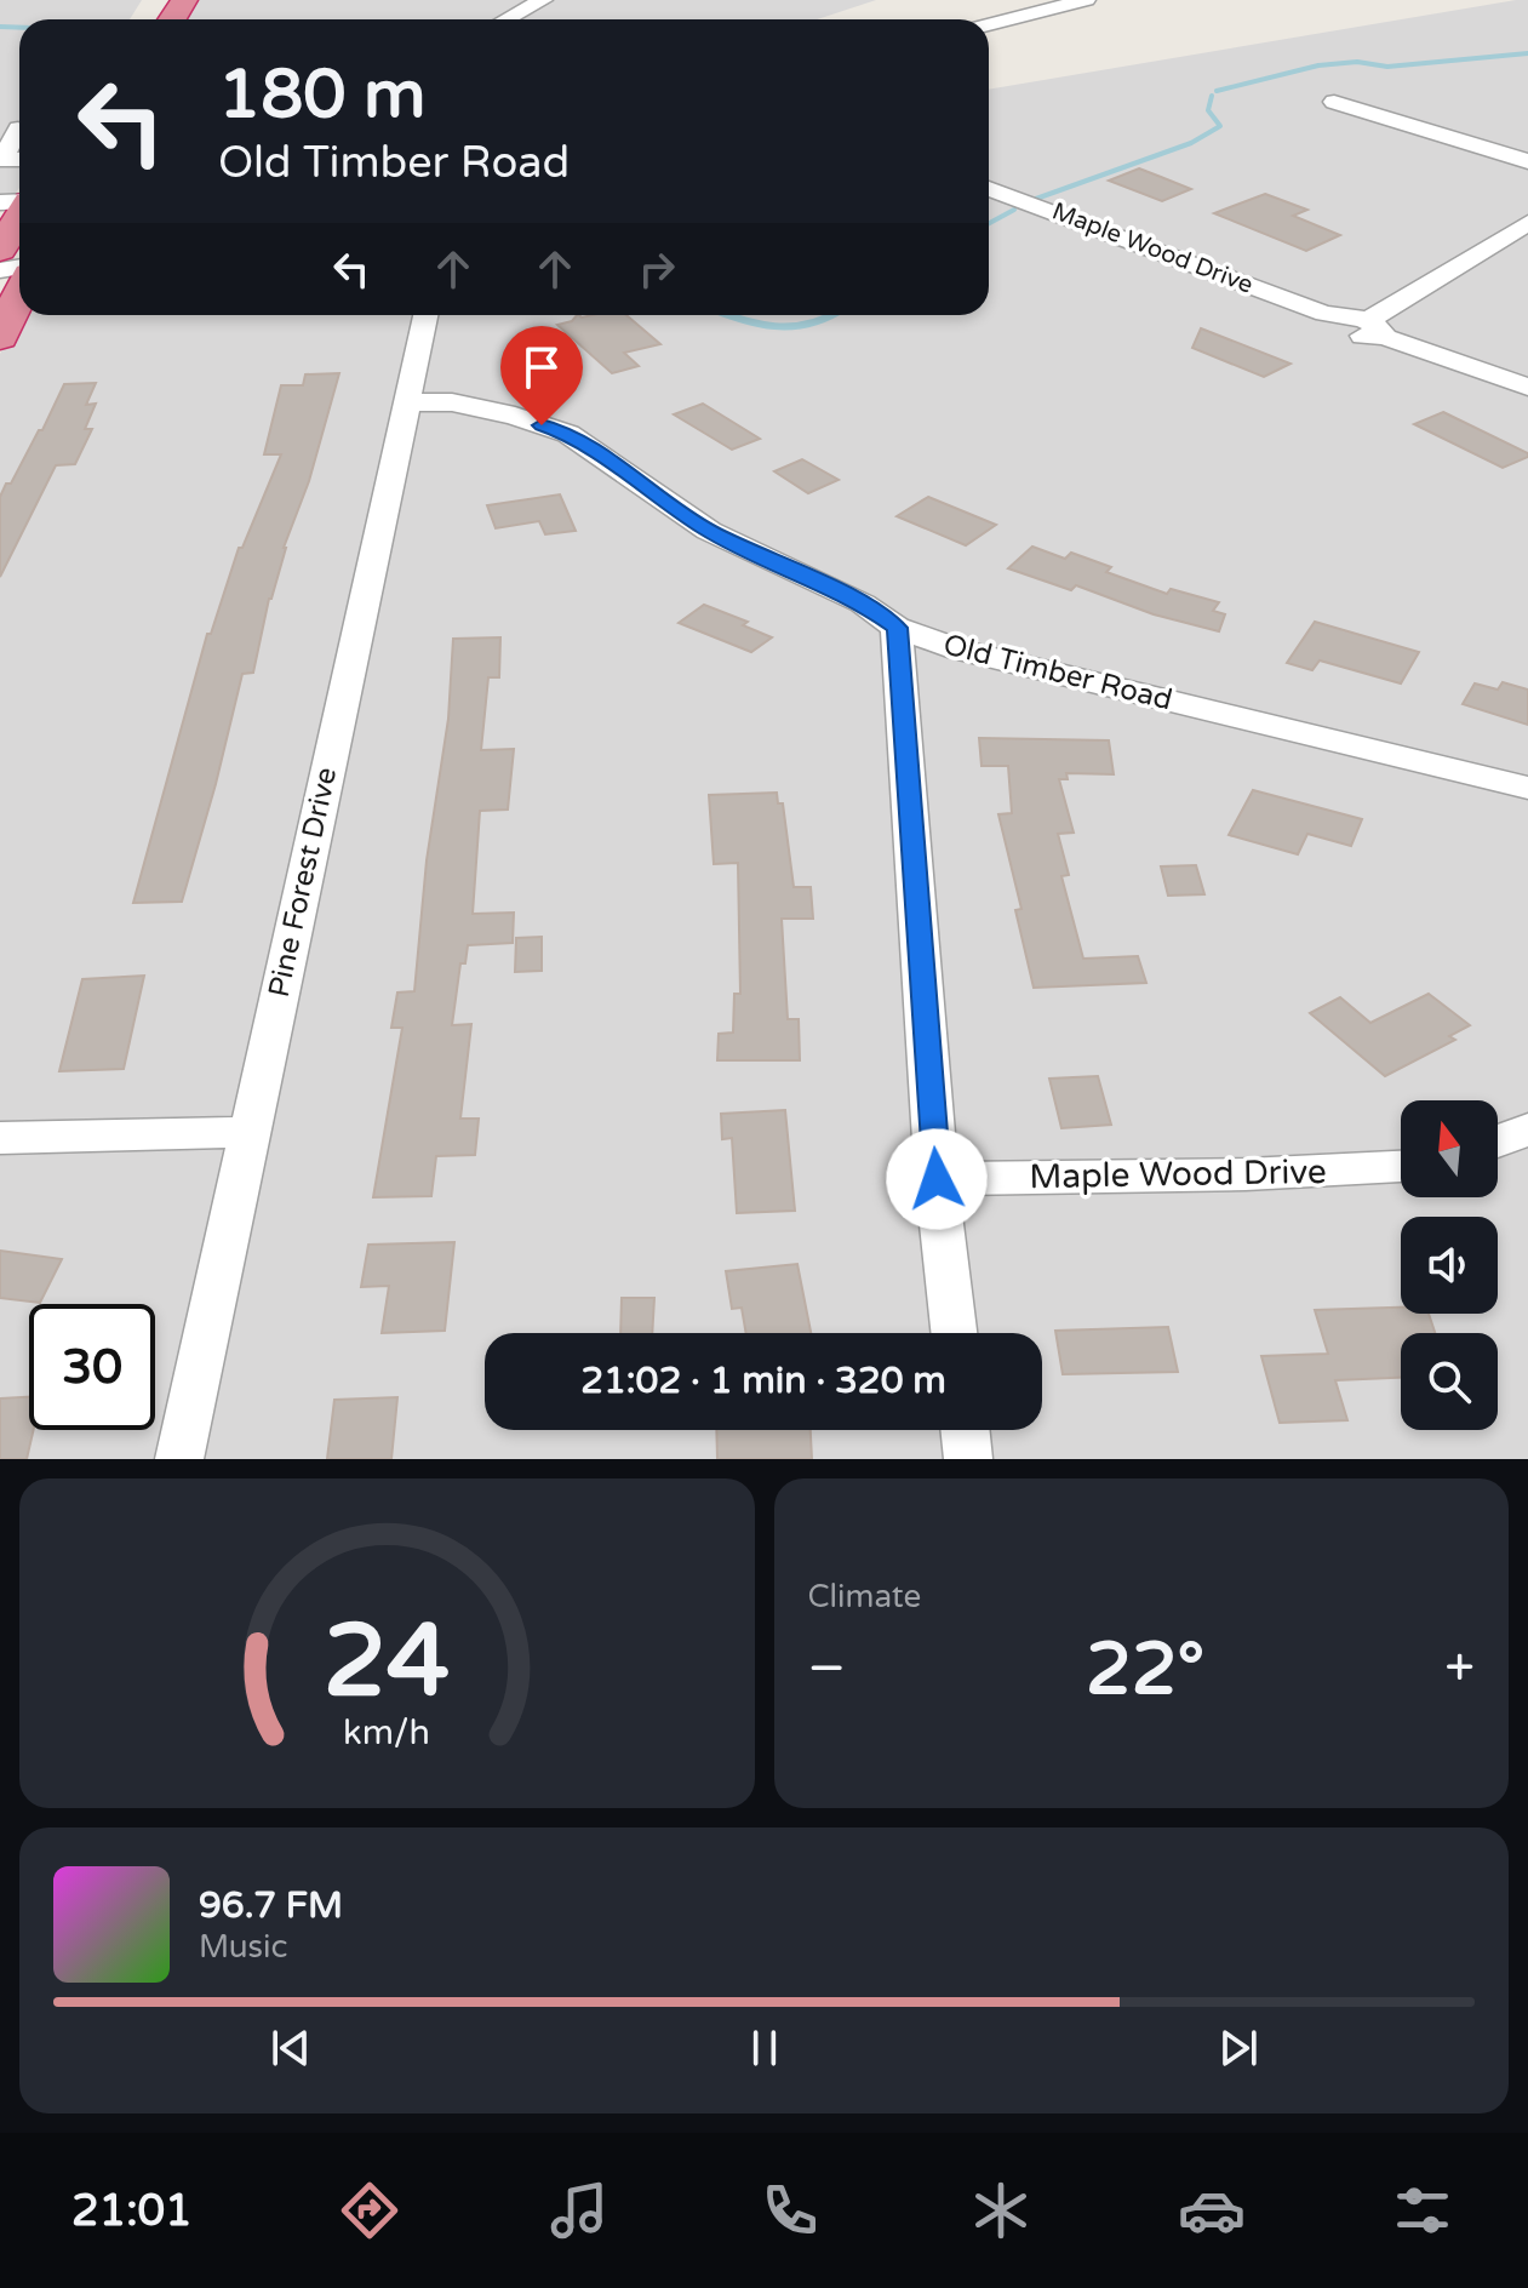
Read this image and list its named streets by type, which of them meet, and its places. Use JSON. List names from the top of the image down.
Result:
{
  "streets": {
    "street": ["Maple Wood Drive", "Old Timber Road", "Pine Forest Drive"]
  },
  "crossings": [
    ["Old Timber Road", "Pine Forest Drive"]
  ],
  "north": "top",
  "page": {
    "turn": ["180 m", "Old Timber Road"],
    "limit": "30",
    "trip": "21:02 · 1 min · 320 m",
    "tile": "Climate",
    "heat": ["−", "22°", "+"],
    "song": ["96.7 FM", "Music"],
    "tabs": "21:01",
    "gauge": ["24", "km/h"]
  }
}
